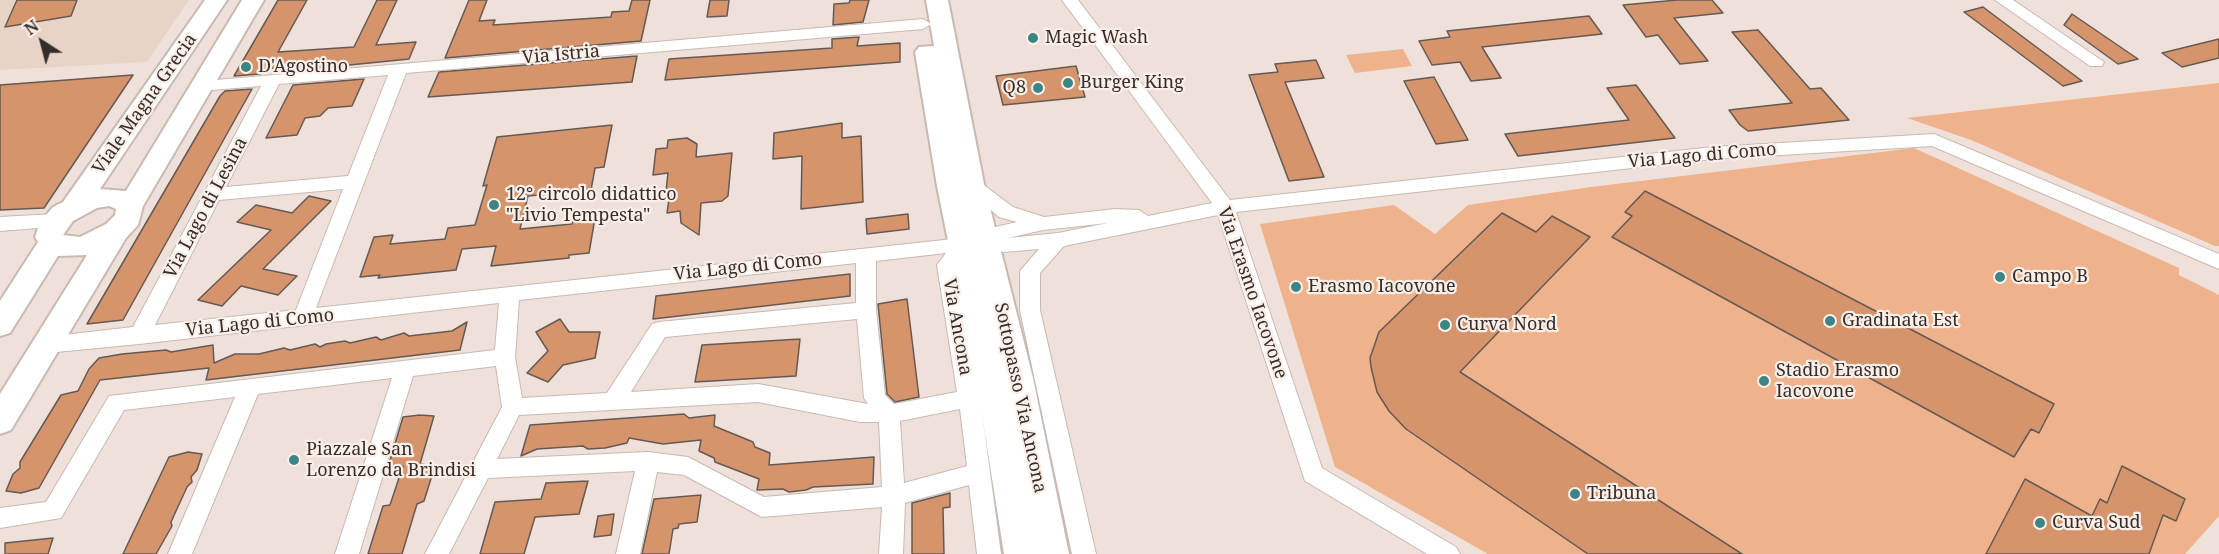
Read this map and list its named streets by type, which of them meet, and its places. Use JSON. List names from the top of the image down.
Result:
{
  "streets": {
    "street": [
      "Via Istria",
      "Viale Magna Grecia",
      "Via Lago di Como",
      "Via Lago di Lesina",
      "Via Erasmo Iacovone",
      "Sottopasso Via Ancona"
    ]
  },
  "crossings": [
    ["Via Istria", "Viale Magna Grecia"],
    ["Via Istria", "Via Lago di Lesina"],
    ["Viale Magna Grecia", "Via Lago di Como"],
    ["Via Lago di Como", "Via Lago di Lesina"],
    ["Via Lago di Como", "Via Erasmo Iacovone"],
    ["Via Lago di Como", "Sottopasso Via Ancona"]
  ],
  "places": [
    "Magic Wash",
    "D'Agostino",
    "Burger King",
    "Q8",
    "12° circolo didattico \"Livio Tempesta\"",
    "Campo B",
    "Erasmo Iacovone",
    "Gradinata Est",
    "Curva Nord",
    "Stadio Erasmo Iacovone",
    "Piazzale San Lorenzo da Brindisi",
    "Tribuna",
    "Curva Sud"
  ],
  "north": "top left"
}
